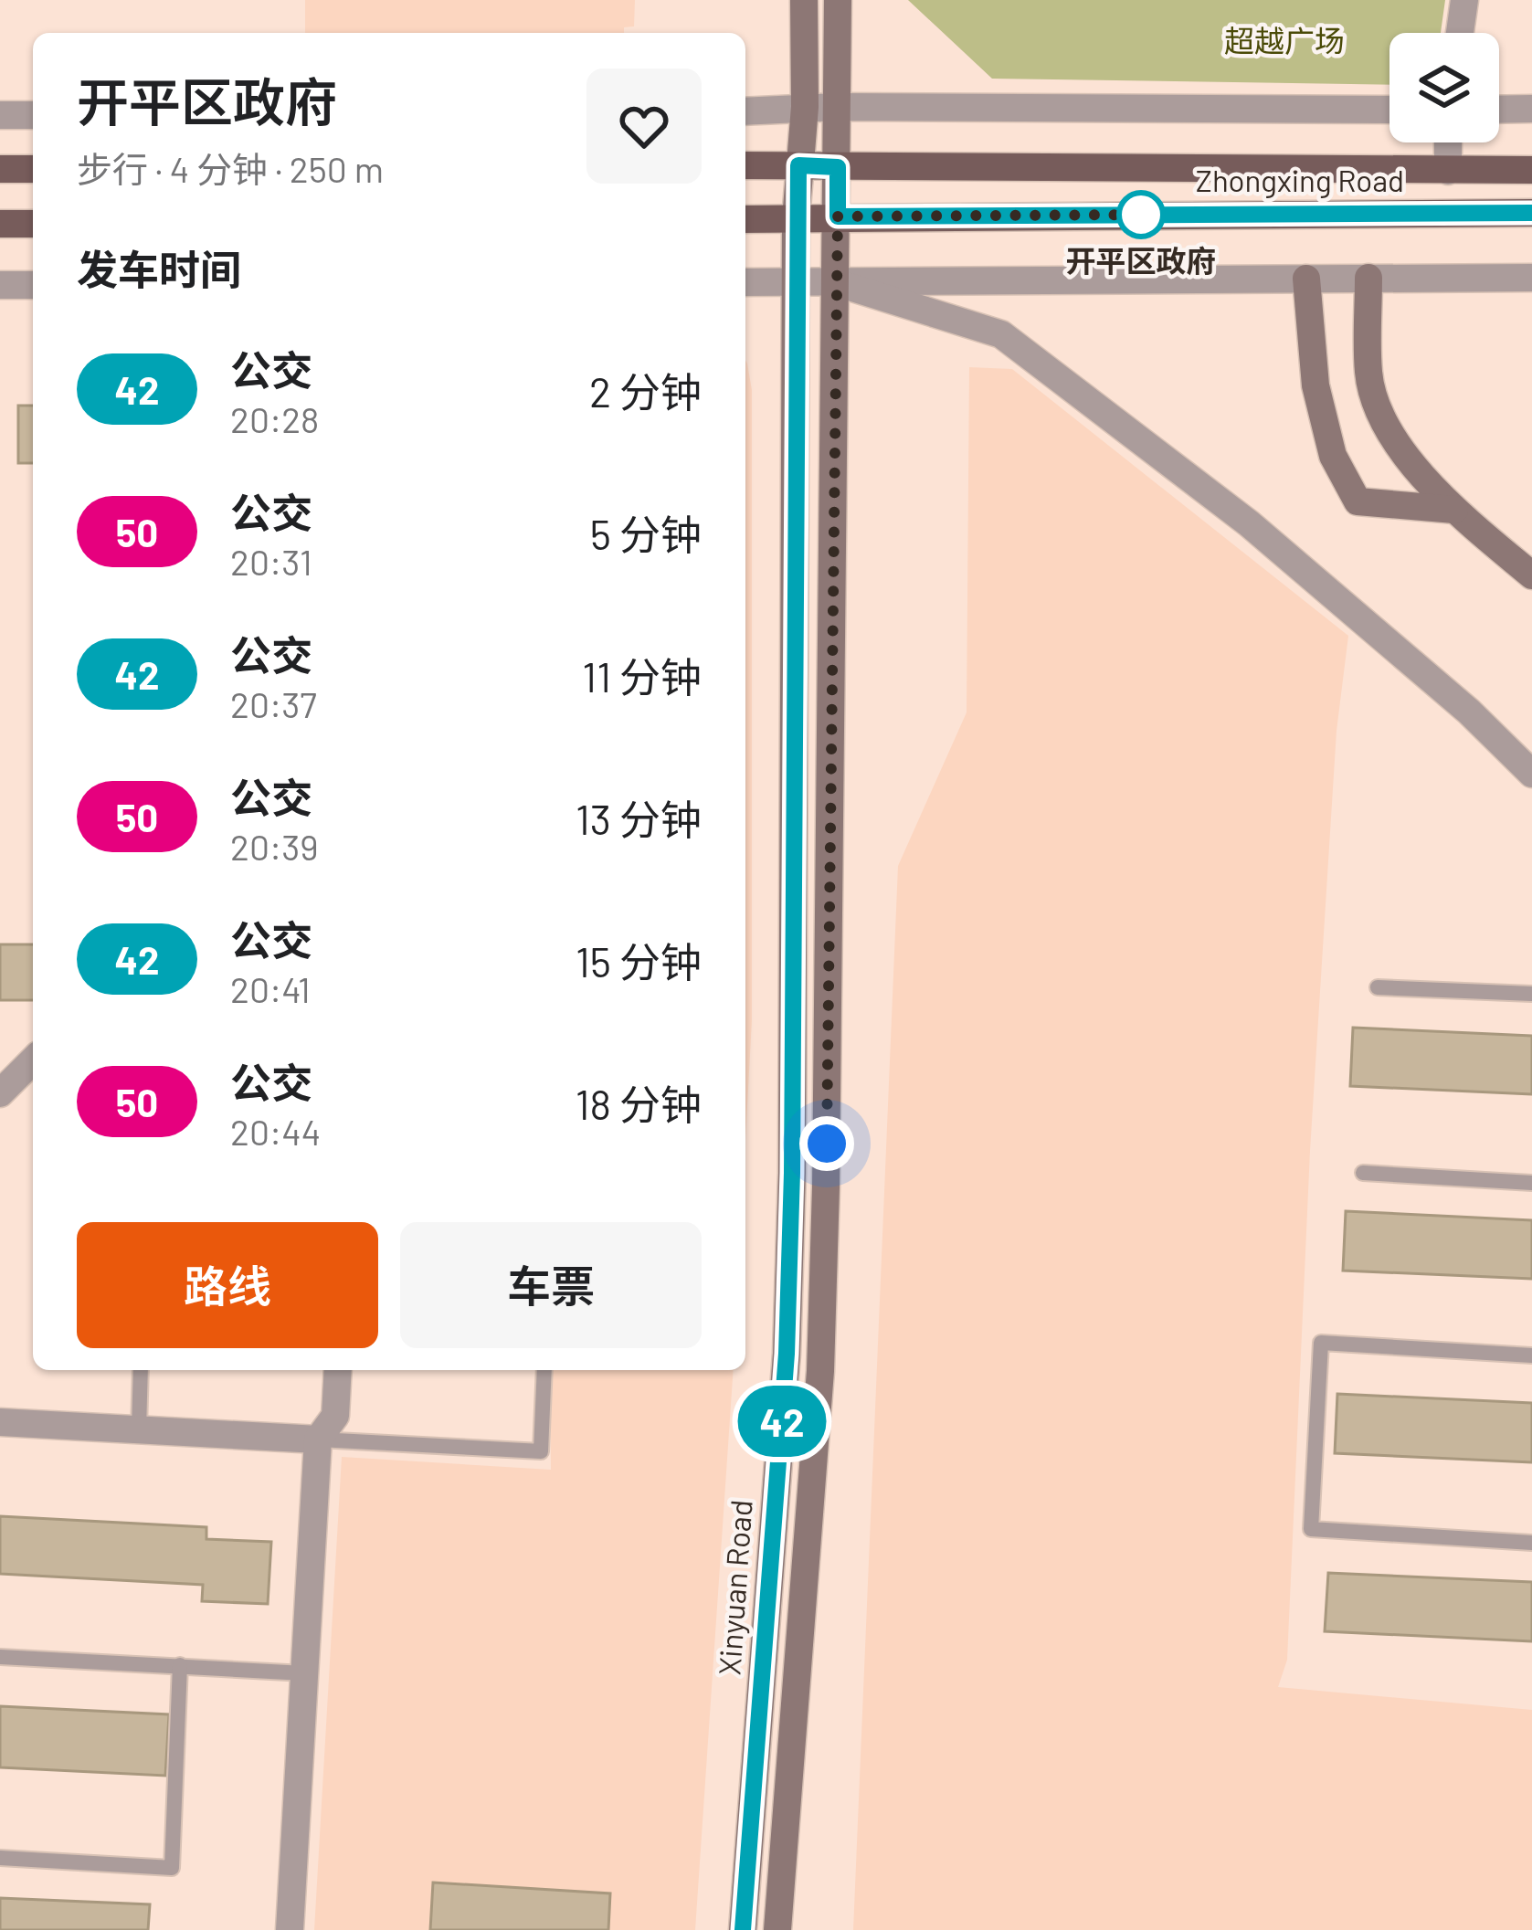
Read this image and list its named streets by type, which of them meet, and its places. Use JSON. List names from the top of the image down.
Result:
{
  "streets": {
    "main road": ["Zhongxing Road", "Xinyuan Road"]
  },
  "crossings": [
    ["Zhongxing Road", "Xinyuan Road"]
  ],
  "parks": ["超越广场"],
  "places": ["开平区政府"],
  "lines": ["bus line 42"],
  "page": {
    "on_map": "42",
    "heading": [
      ["开平区政府", "步行 · 4 分钟 · 250 m"],
      "发车时间"
    ],
    "list": [
      {
        "mark": "42",
        "name": "公交",
        "note": "20:28",
        "value": "2 分钟"
      },
      {
        "mark": "50",
        "name": "公交",
        "note": "20:31",
        "value": "5 分钟"
      },
      {
        "mark": "42",
        "name": "公交",
        "note": "20:37",
        "value": "11 分钟"
      },
      {
        "mark": "50",
        "name": "公交",
        "note": "20:39",
        "value": "13 分钟"
      },
      {
        "mark": "42",
        "name": "公交",
        "note": "20:41",
        "value": "15 分钟"
      },
      {
        "mark": "50",
        "name": "公交",
        "note": "20:44",
        "value": "18 分钟"
      }
    ],
    "buttons": ["路线", "车票"]
  }
}
